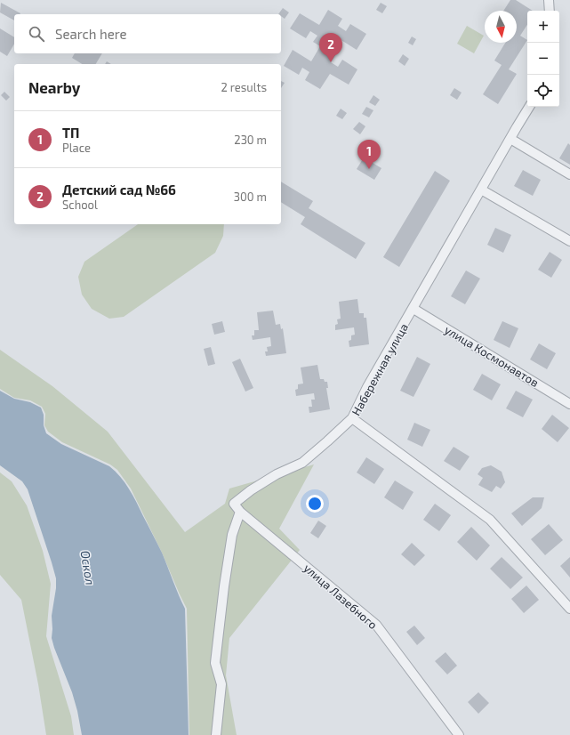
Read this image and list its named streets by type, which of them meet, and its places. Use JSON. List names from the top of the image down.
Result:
{
  "streets": {
    "street": ["улица Космонавтов", "Набережная улица", "улица Лазебного"]
  },
  "crossings": [
    ["улица Космонавтов", "Набережная улица"],
    ["Набережная улица", "улица Лазебного"]
  ],
  "water": ["Оскол"],
  "north": "bottom",
  "page": {
    "map_buttons": ["+", "−"],
    "search": "Search here",
    "pins": ["2", "1"],
    "heading": ["Nearby", "2 results"],
    "list": [
      {
        "mark": "1",
        "name": "ТП",
        "note": "Place",
        "value": "230 m"
      },
      {
        "mark": "2",
        "name": "Детский сад №66",
        "note": "School",
        "value": "300 m"
      }
    ]
  }
}
